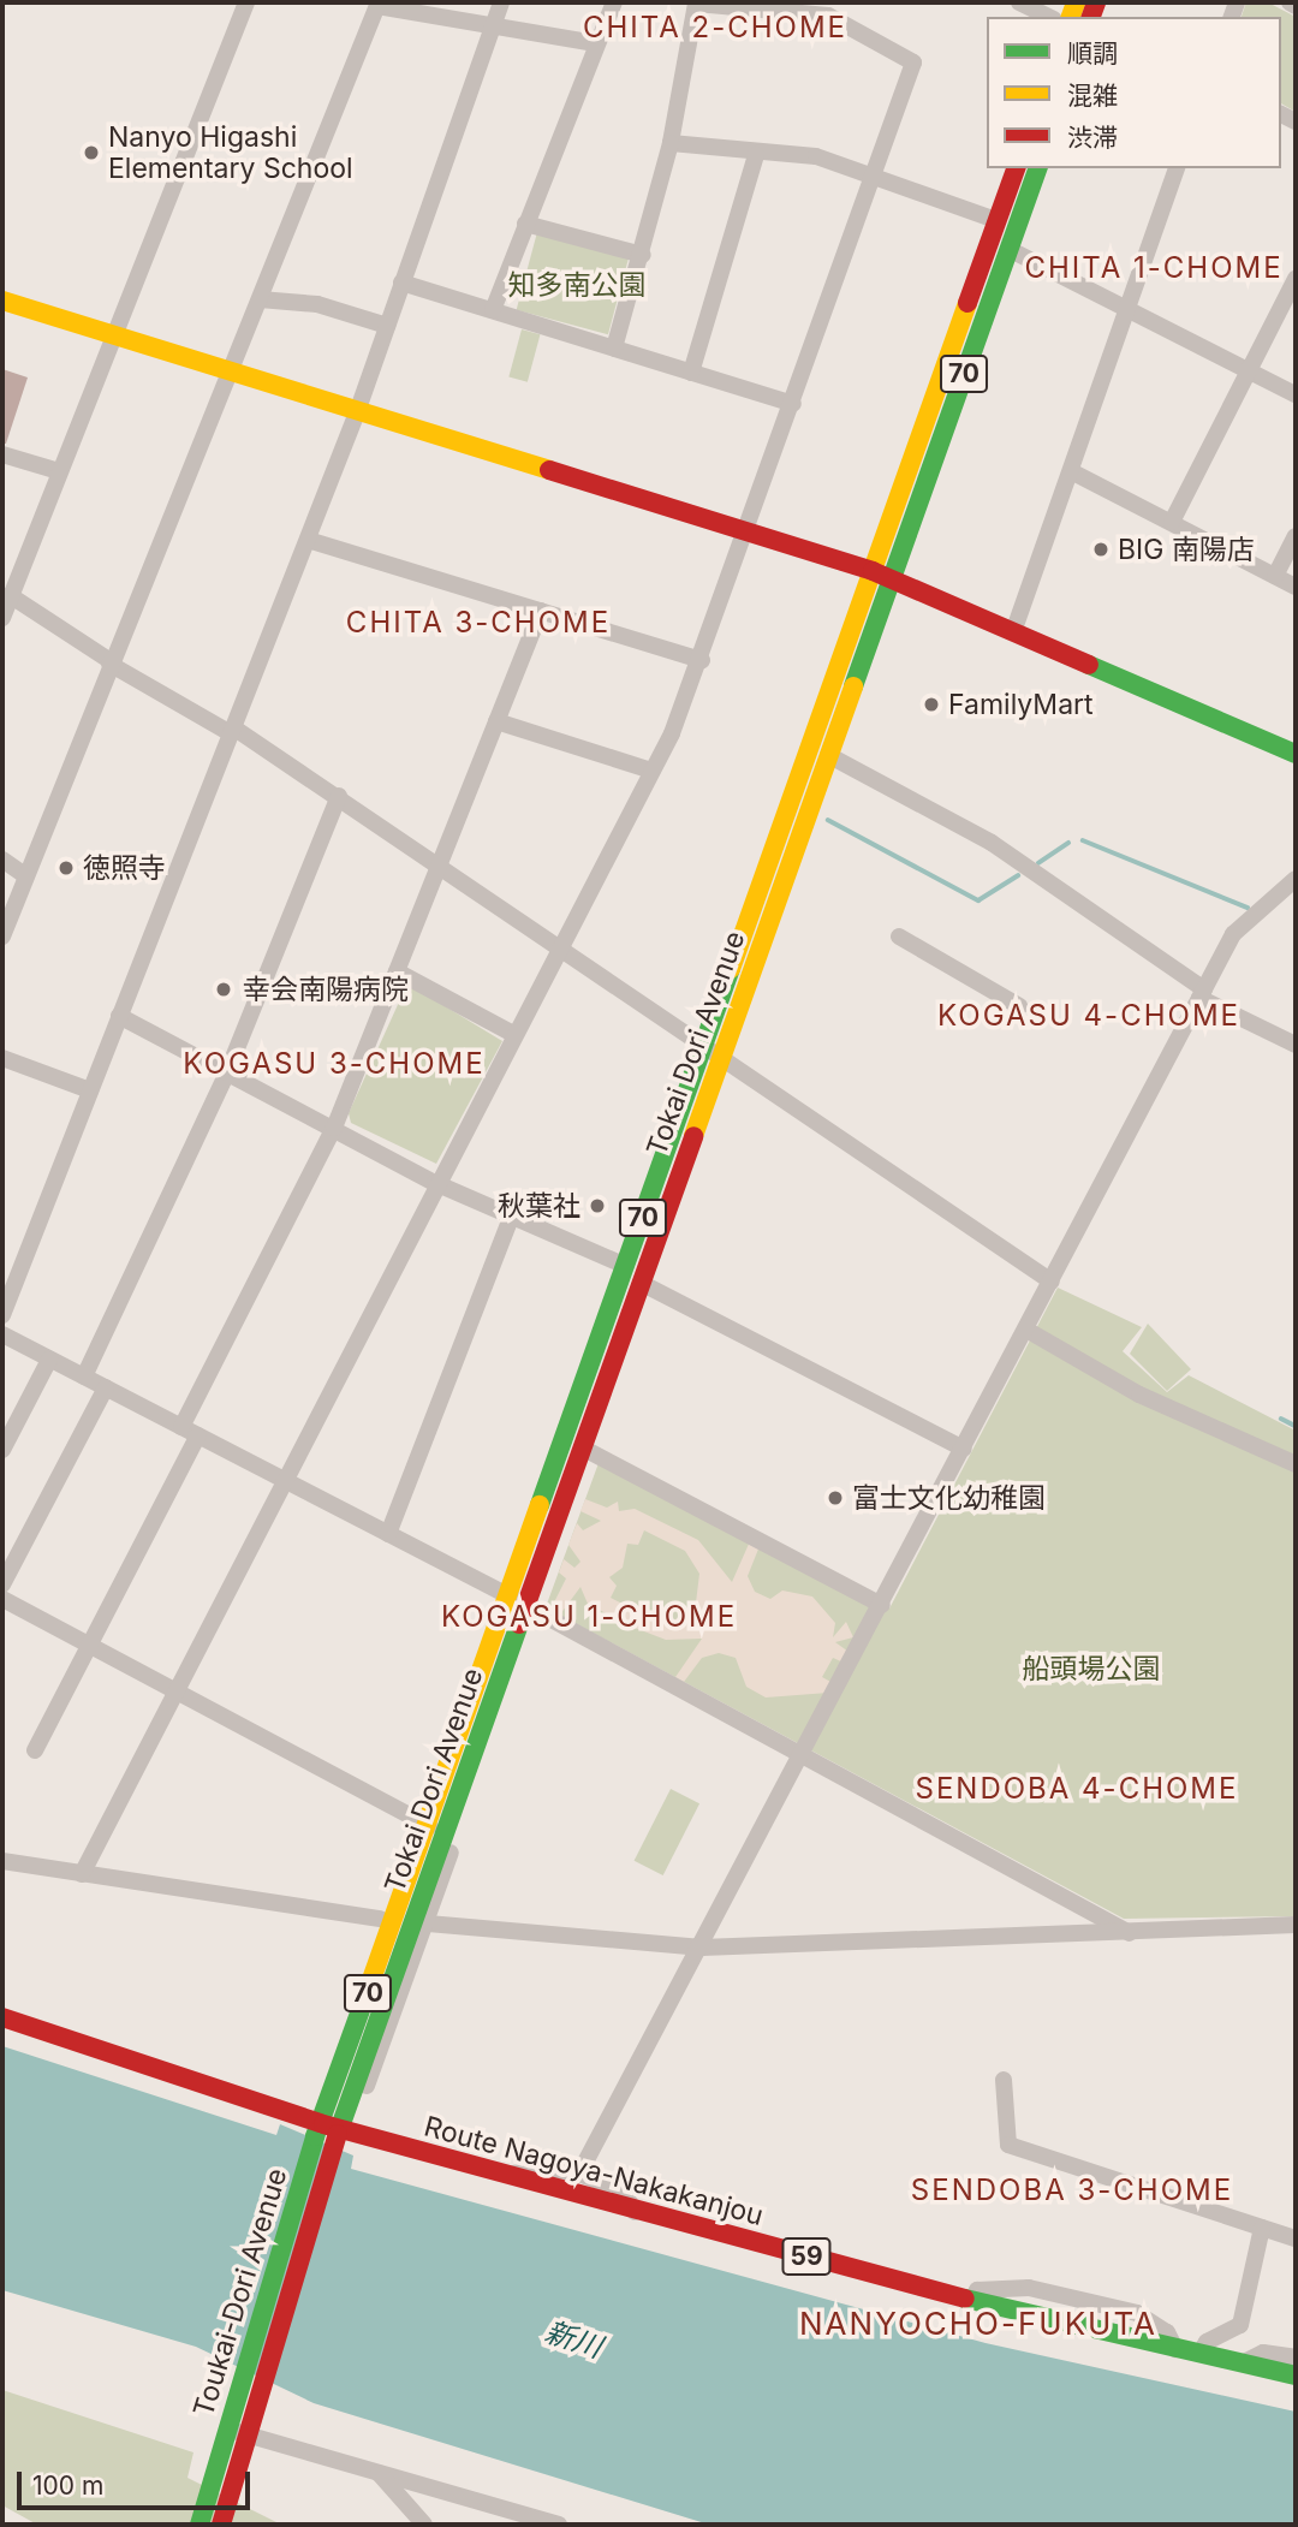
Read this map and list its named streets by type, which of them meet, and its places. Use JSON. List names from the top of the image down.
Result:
{
  "streets": {
    "main road": [
      "70",
      "Tokai Dori Avenue",
      "Route Nagoya-Nakakanjou",
      "59",
      "Toukai-Dori Avenue"
    ]
  },
  "crossings": [
    ["Tokai Dori Avenue", "Route Nagoya-Nakakanjou"],
    ["Tokai Dori Avenue", "Toukai-Dori Avenue"],
    ["Route Nagoya-Nakakanjou", "Toukai-Dori Avenue"]
  ],
  "districts": [
    "CHITA 2-CHOME",
    "CHITA 1-CHOME",
    "CHITA 3-CHOME",
    "KOGASU 4-CHOME",
    "KOGASU 3-CHOME",
    "KOGASU 1-CHOME",
    "SENDOBA 4-CHOME",
    "SENDOBA 3-CHOME",
    "NANYOCHO-FUKUTA"
  ],
  "water": ["新川"],
  "parks": ["知多南公園", "船頭場公園"],
  "places": [
    "Nanyo Higashi Elementary School",
    "BIG 南陽店",
    "FamilyMart",
    "徳照寺",
    "幸会南陽病院",
    "秋葉社",
    "富士文化幼稚園"
  ],
  "legend": ["順調", "混雑", "渋滞"],
  "scale_bar": "100 m"
}
